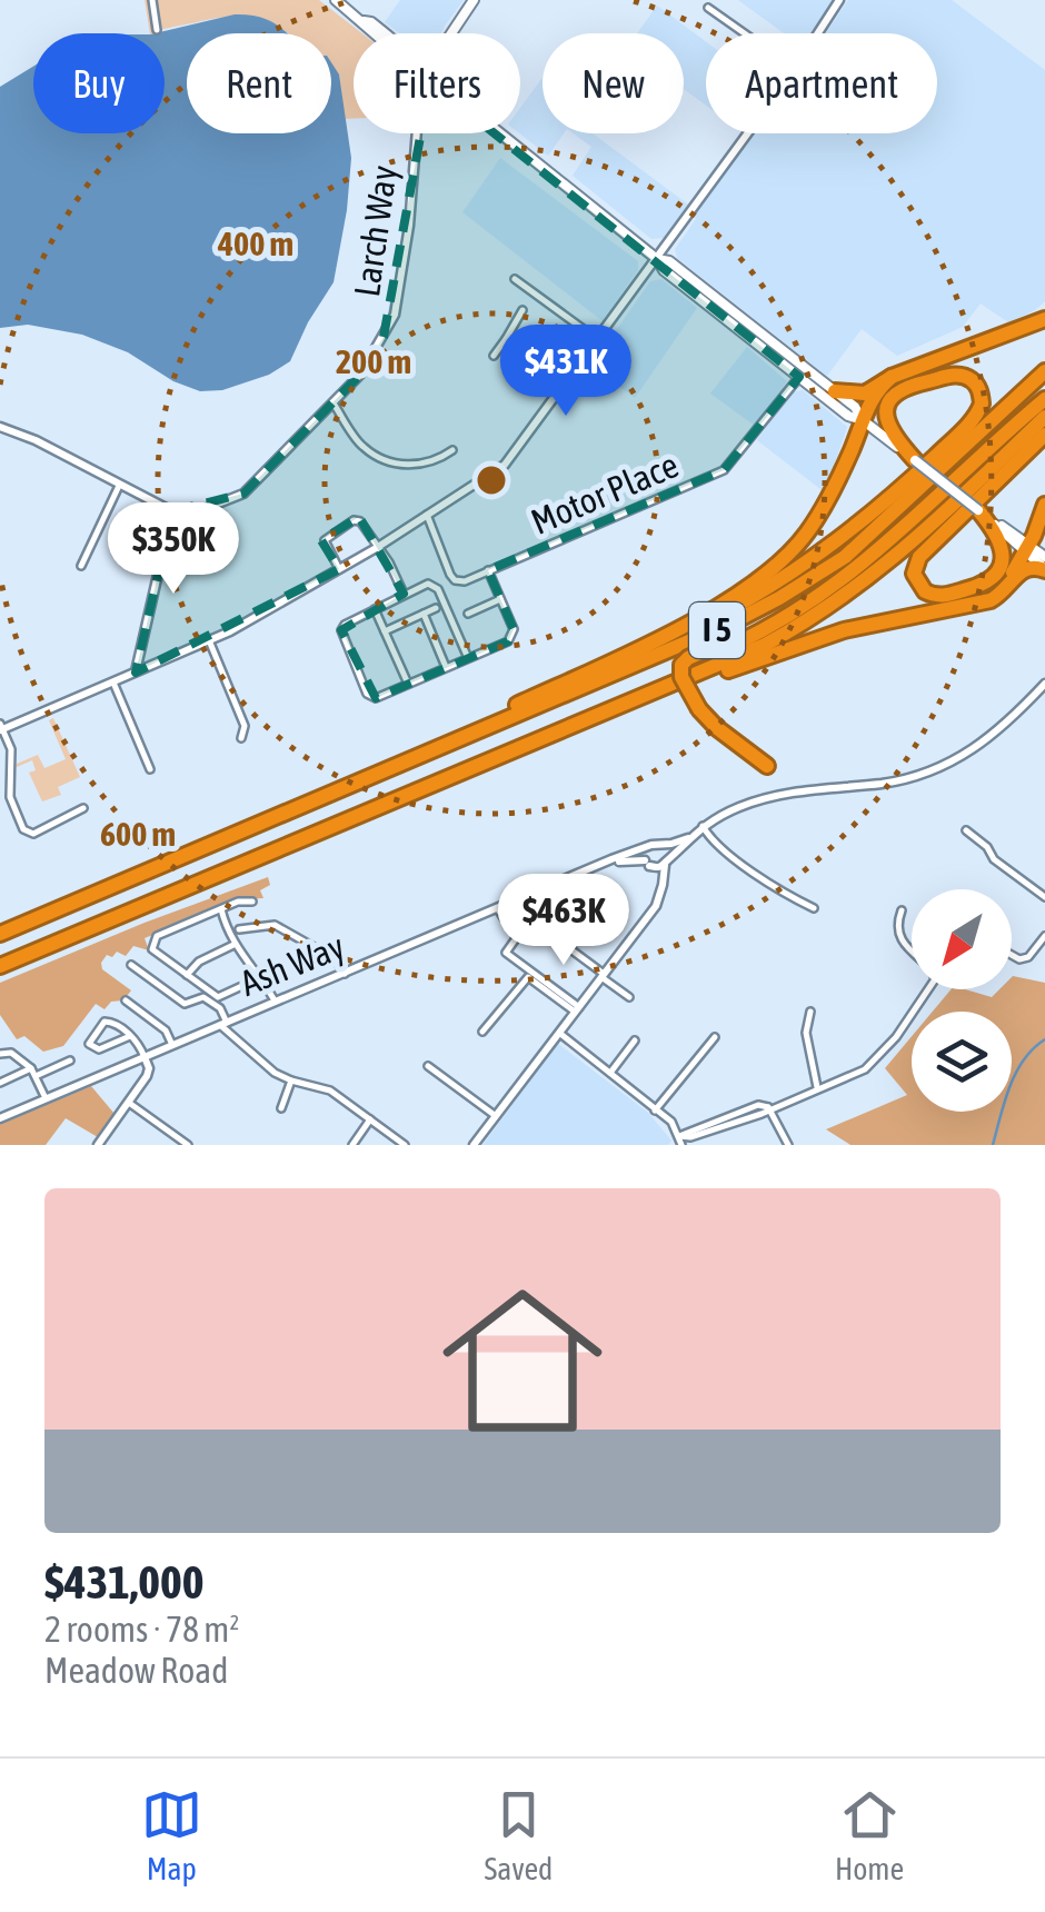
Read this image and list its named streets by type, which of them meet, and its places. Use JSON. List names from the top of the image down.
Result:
{
  "streets": {
    "highway": ["I 5"],
    "main road": ["Larch Way"],
    "street": ["Motor Place", "Ash Way"]
  },
  "north": "bottom left",
  "page": {
    "chip": [
      "Buy",
      "Rent",
      "Filters",
      "New",
      "Apartment"
    ],
    "price": ["$431K", "$350K", "$463K"],
    "list": [
      {
        "name": "$431,000",
        "note": "2 rooms · 78 m² · Meadow Road"
      }
    ],
    "tabs": ["Map", "Saved", "Home"]
  },
  "rings": ["400 m", "200 m", "600 m"]
}
